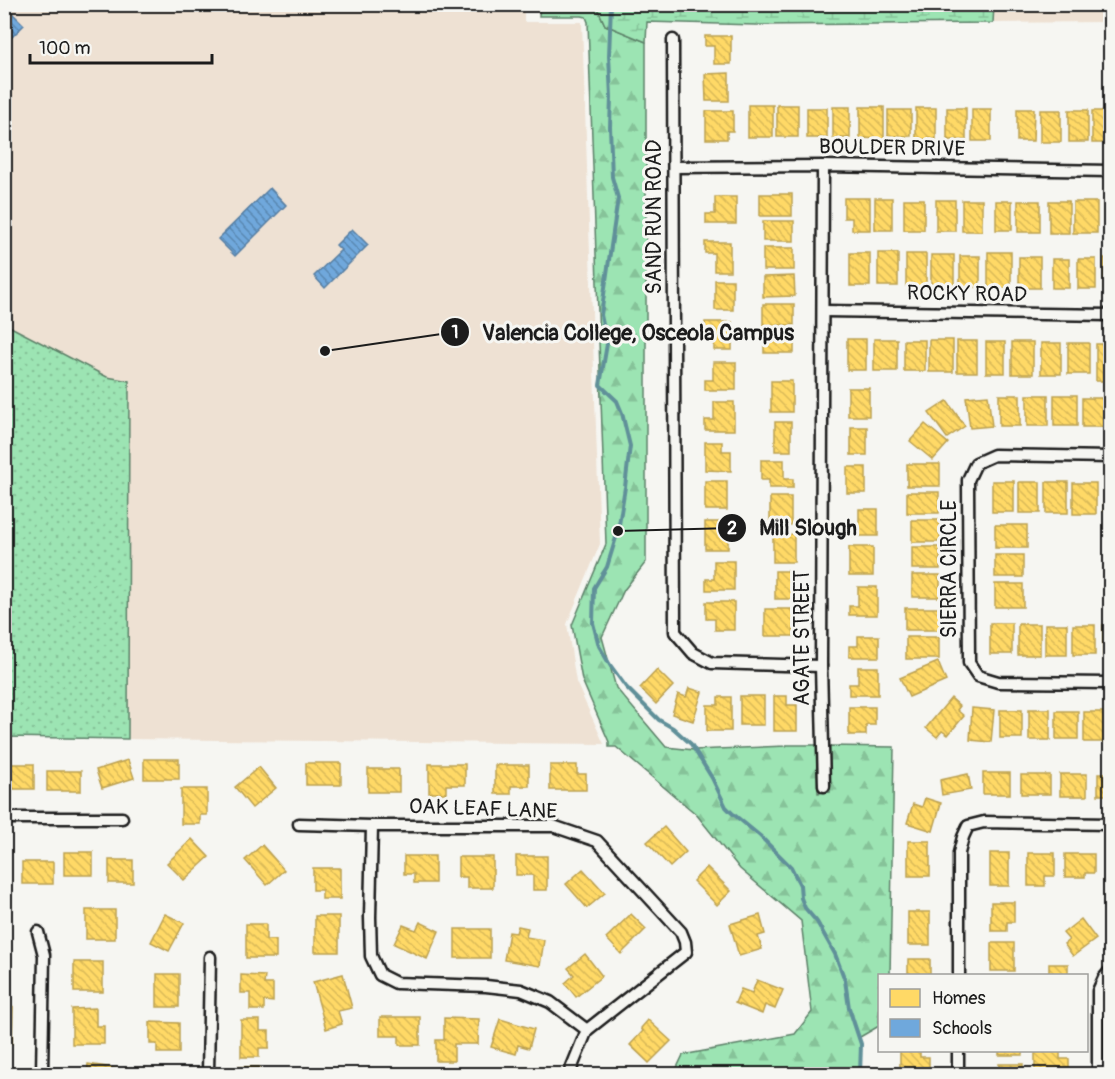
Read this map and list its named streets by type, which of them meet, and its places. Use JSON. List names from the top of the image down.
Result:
{
  "streets": {
    "street": [
      "BOULDER DRIVE",
      "SAND RUN ROAD",
      "ROCKY ROAD",
      "SIERRA CIRCLE",
      "AGATE STREET",
      "OAK LEAF LANE"
    ]
  },
  "crossings": [
    ["BOULDER DRIVE", "SAND RUN ROAD"],
    ["BOULDER DRIVE", "AGATE STREET"],
    ["SAND RUN ROAD", "AGATE STREET"],
    ["ROCKY ROAD", "AGATE STREET"]
  ],
  "places": ["Valencia College, Osceola Campus", "Mill Slough"],
  "legend": ["Homes", "Schools"],
  "scale_bar": "100 m"
}
